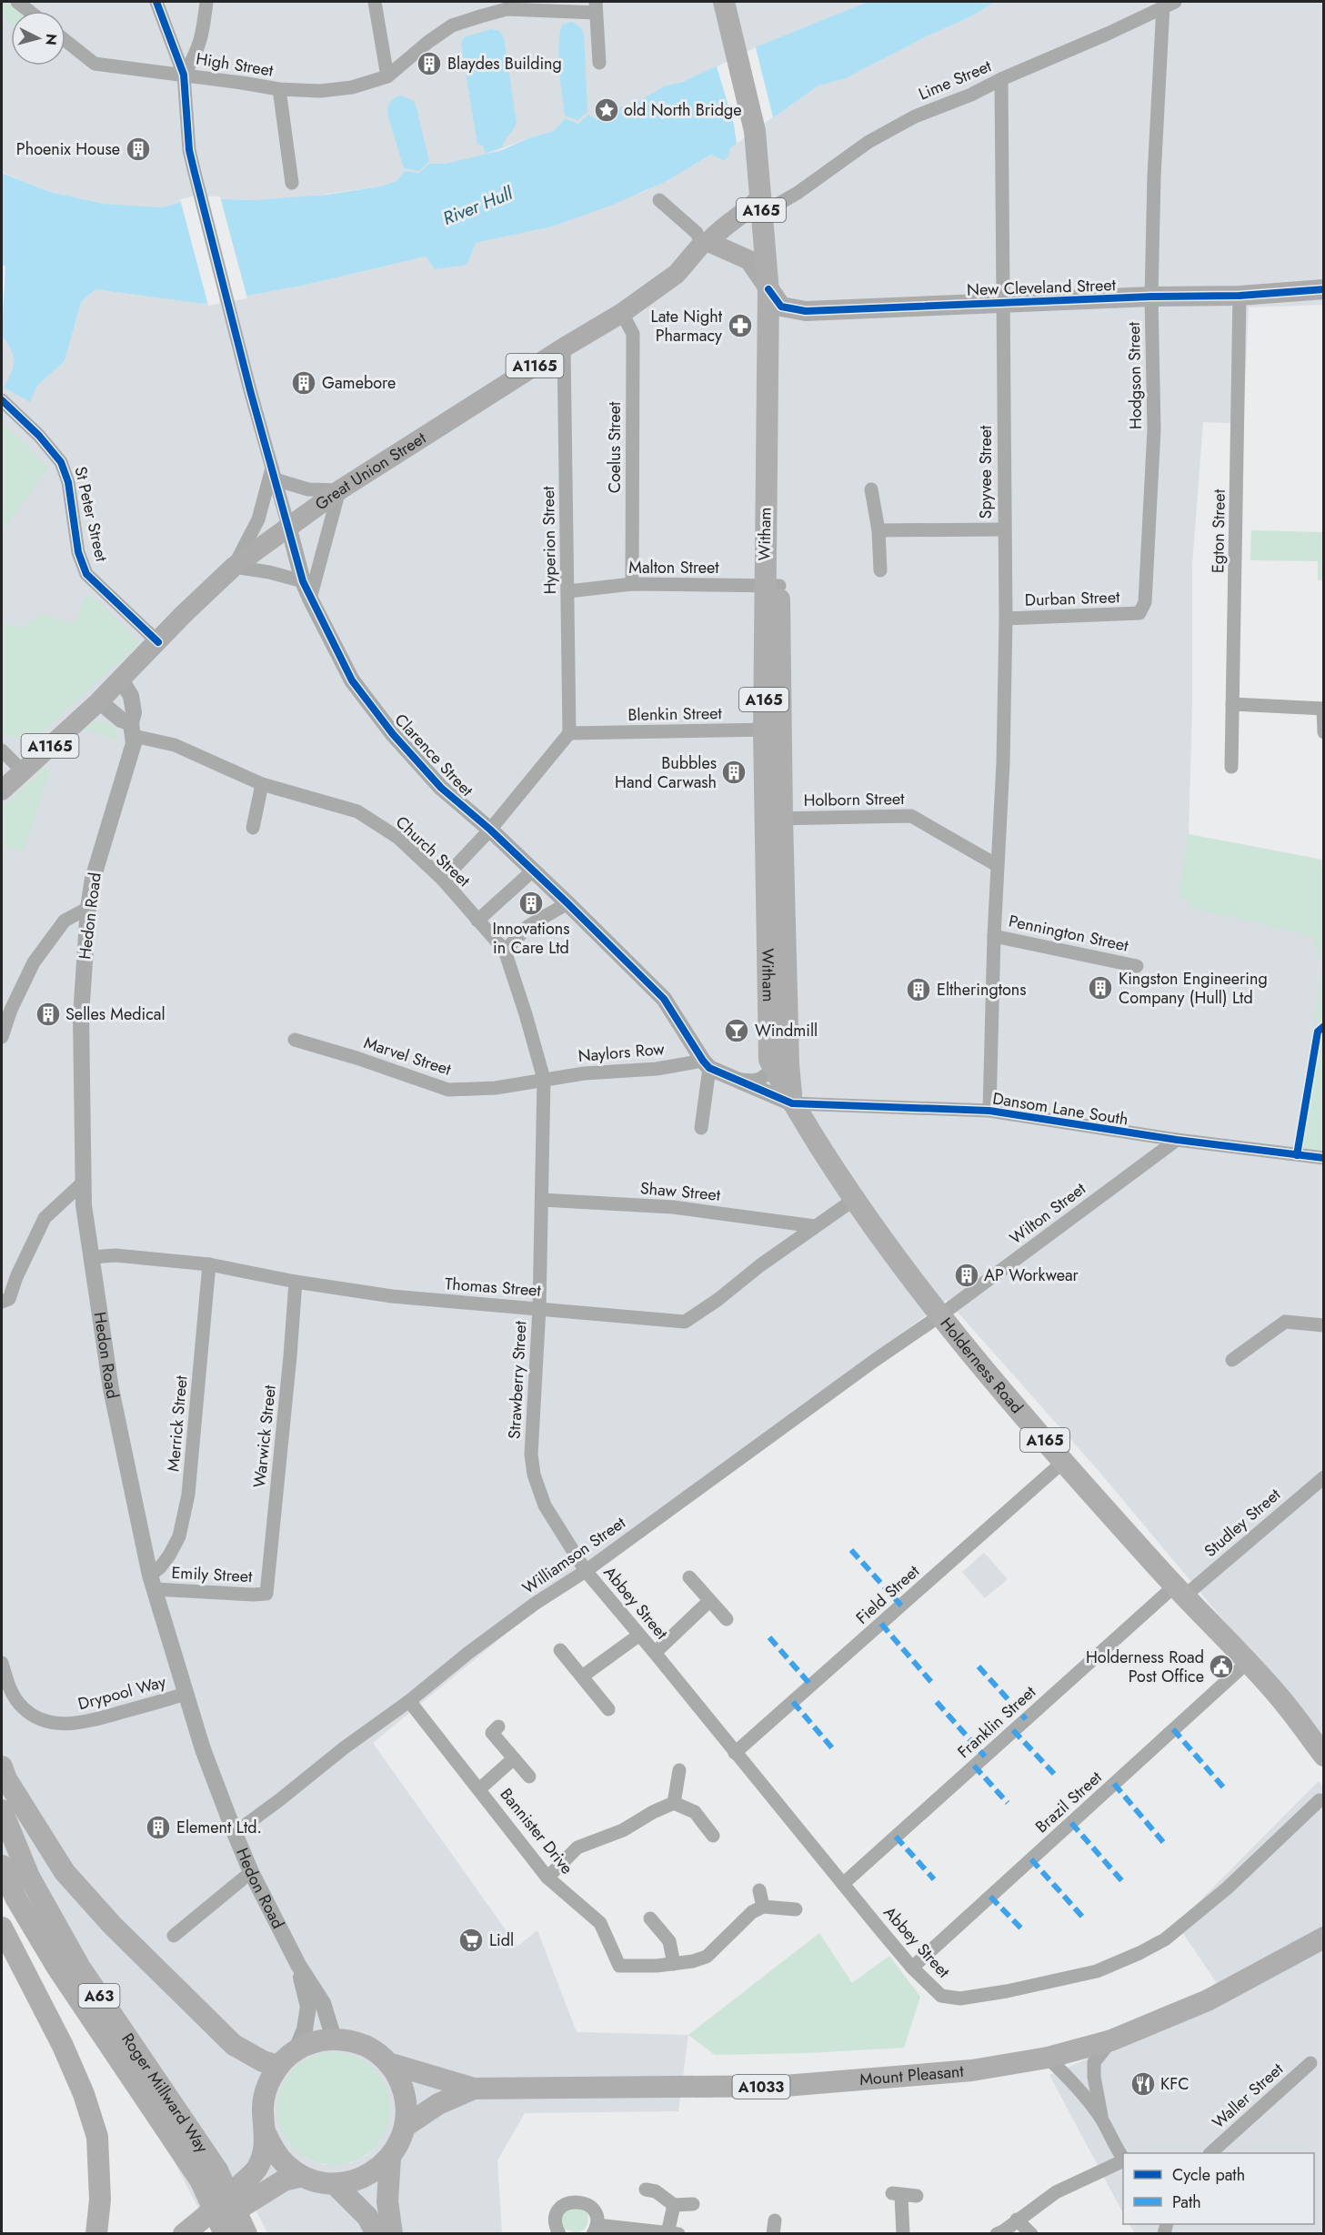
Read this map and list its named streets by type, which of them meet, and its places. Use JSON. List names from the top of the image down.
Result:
{
  "streets": {
    "highway": [
      "A165",
      "Witham",
      "Holderness Road",
      "A63",
      "Mount Pleasant",
      "A1033",
      "Roger Millward Way"
    ],
    "main road": ["New Cleveland Street", "A1165", "Great Union Street"],
    "street": [
      "High Street",
      "Lime Street",
      "Hodgson Street",
      "Coelus Street",
      "Spyvee Street",
      "St Peter Street",
      "Egton Street",
      "Hyperion Street",
      "Malton Street",
      "Durban Street",
      "Blenkin Street",
      "Clarence Street",
      "Holborn Street",
      "Church Street",
      "Hedon Road",
      "Pennington Street",
      "Naylors Row",
      "Marvel Street",
      "Dansom Lane South",
      "Shaw Street",
      "Wilton Street",
      "Thomas Street",
      "Strawberry Street",
      "Merrick Street",
      "Warwick Street",
      "Studley Street",
      "Williamson Street",
      "Emily Street",
      "Field Street",
      "Abbey Street",
      "Drypool Way",
      "Franklin Street",
      "Brazil Street",
      "Bannister Drive",
      "Waller Street"
    ]
  },
  "crossings": [
    ["High Street", "Clarence Street"],
    ["Lime Street", "A1165"],
    ["Lime Street", "Hodgson Street"],
    ["Lime Street", "Spyvee Street"],
    ["Lime Street", "Witham"],
    ["New Cleveland Street", "Hodgson Street"],
    ["New Cleveland Street", "Spyvee Street"],
    ["New Cleveland Street", "Egton Street"],
    ["New Cleveland Street", "Witham"],
    ["A1165", "Great Union Street"],
    ["A1165", "Witham"],
    ["Hodgson Street", "Durban Street"],
    ["Coelus Street", "Great Union Street"],
    ["Coelus Street", "Malton Street"],
    ["Great Union Street", "St Peter Street"],
    ["Great Union Street", "Hyperion Street"],
    ["Great Union Street", "Clarence Street"],
    ["Great Union Street", "Hedon Road"],
    ["Spyvee Street", "Durban Street"],
    ["Spyvee Street", "Holborn Street"],
    ["Spyvee Street", "Pennington Street"],
    ["Spyvee Street", "Dansom Lane South"],
    ["Witham", "Malton Street"],
    ["Witham", "Blenkin Street"],
    ["Witham", "Holborn Street"],
    ["Witham", "Dansom Lane South"],
    ["Witham", "Holderness Road"],
    ["Hyperion Street", "Malton Street"],
    ["Hyperion Street", "Blenkin Street"],
    ["Clarence Street", "Naylors Row"],
    ["Church Street", "Hedon Road"],
    ["Church Street", "Naylors Row"],
    ["Church Street", "Marvel Street"],
    ["Church Street", "Strawberry Street"],
    ["Hedon Road", "Thomas Street"],
    ["Hedon Road", "Merrick Street"],
    ["Hedon Road", "Williamson Street"],
    ["Hedon Road", "Emily Street"],
    ["Hedon Road", "Drypool Way"],
    ["Hedon Road", "A1033"],
    ["Naylors Row", "Marvel Street"],
    ["Naylors Row", "Strawberry Street"],
    ["Marvel Street", "Strawberry Street"],
    ["Dansom Lane South", "Wilton Street"],
    ["Dansom Lane South", "Holderness Road"],
    ["Shaw Street", "Thomas Street"],
    ["Shaw Street", "Strawberry Street"],
    ["Wilton Street", "Holderness Road"],
    ["Wilton Street", "Williamson Street"],
    ["Thomas Street", "Holderness Road"],
    ["Thomas Street", "Strawberry Street"],
    ["Thomas Street", "Merrick Street"],
    ["Thomas Street", "Warwick Street"],
    ["Holderness Road", "Studley Street"],
    ["Holderness Road", "Williamson Street"],
    ["Holderness Road", "Field Street"],
    ["Holderness Road", "Franklin Street"],
    ["Holderness Road", "Brazil Street"],
    ["Strawberry Street", "Williamson Street"],
    ["Strawberry Street", "Abbey Street"],
    ["Merrick Street", "Emily Street"],
    ["Warwick Street", "Emily Street"],
    ["Studley Street", "Franklin Street"],
    ["Williamson Street", "Abbey Street"],
    ["Williamson Street", "Bannister Drive"],
    ["Field Street", "Abbey Street"],
    ["Abbey Street", "Franklin Street"],
    ["Abbey Street", "Brazil Street"],
    ["Mount Pleasant", "A1033"]
  ],
  "water": ["River Hull"],
  "places": {
    "building": [
      "Blaydes Building",
      "Phoenix House",
      "Gamebore",
      "Bubbles Hand Carwash",
      "Innovations in Care Ltd",
      "Kingston Engineering Company (Hull) Ltd",
      "Eltheringtons",
      "Selles Medical",
      "AP Workwear",
      "Element Ltd."
    ],
    "place": ["old North Bridge"],
    "pharmacy": ["Late Night Pharmacy"],
    "bar": ["Windmill"],
    "public building": ["Holderness Road Post Office"],
    "supermarket": ["Lidl"],
    "restaurant": ["KFC"]
  },
  "legend": ["Cycle path", "Path"],
  "north": "right"
}
